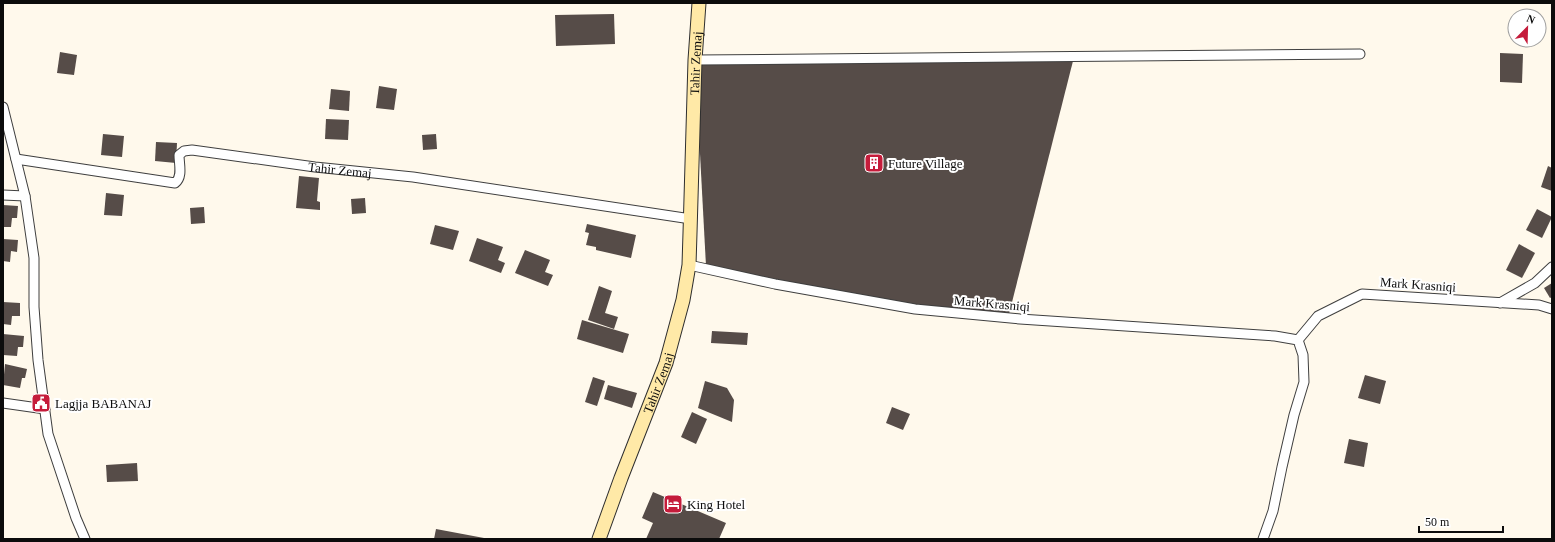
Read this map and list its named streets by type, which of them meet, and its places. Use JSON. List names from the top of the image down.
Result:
{
  "streets": {
    "main road": ["Tahir Zemaj"],
    "street": ["Mark Krasniqi"]
  },
  "crossings": [
    ["Tahir Zemaj", "Mark Krasniqi"]
  ],
  "places": {
    "building": ["Future Village"],
    "public building": ["Lagjja BABANAJ"],
    "hotel": ["King Hotel"]
  },
  "scale_bar": "50 m",
  "north": "top right"
}
